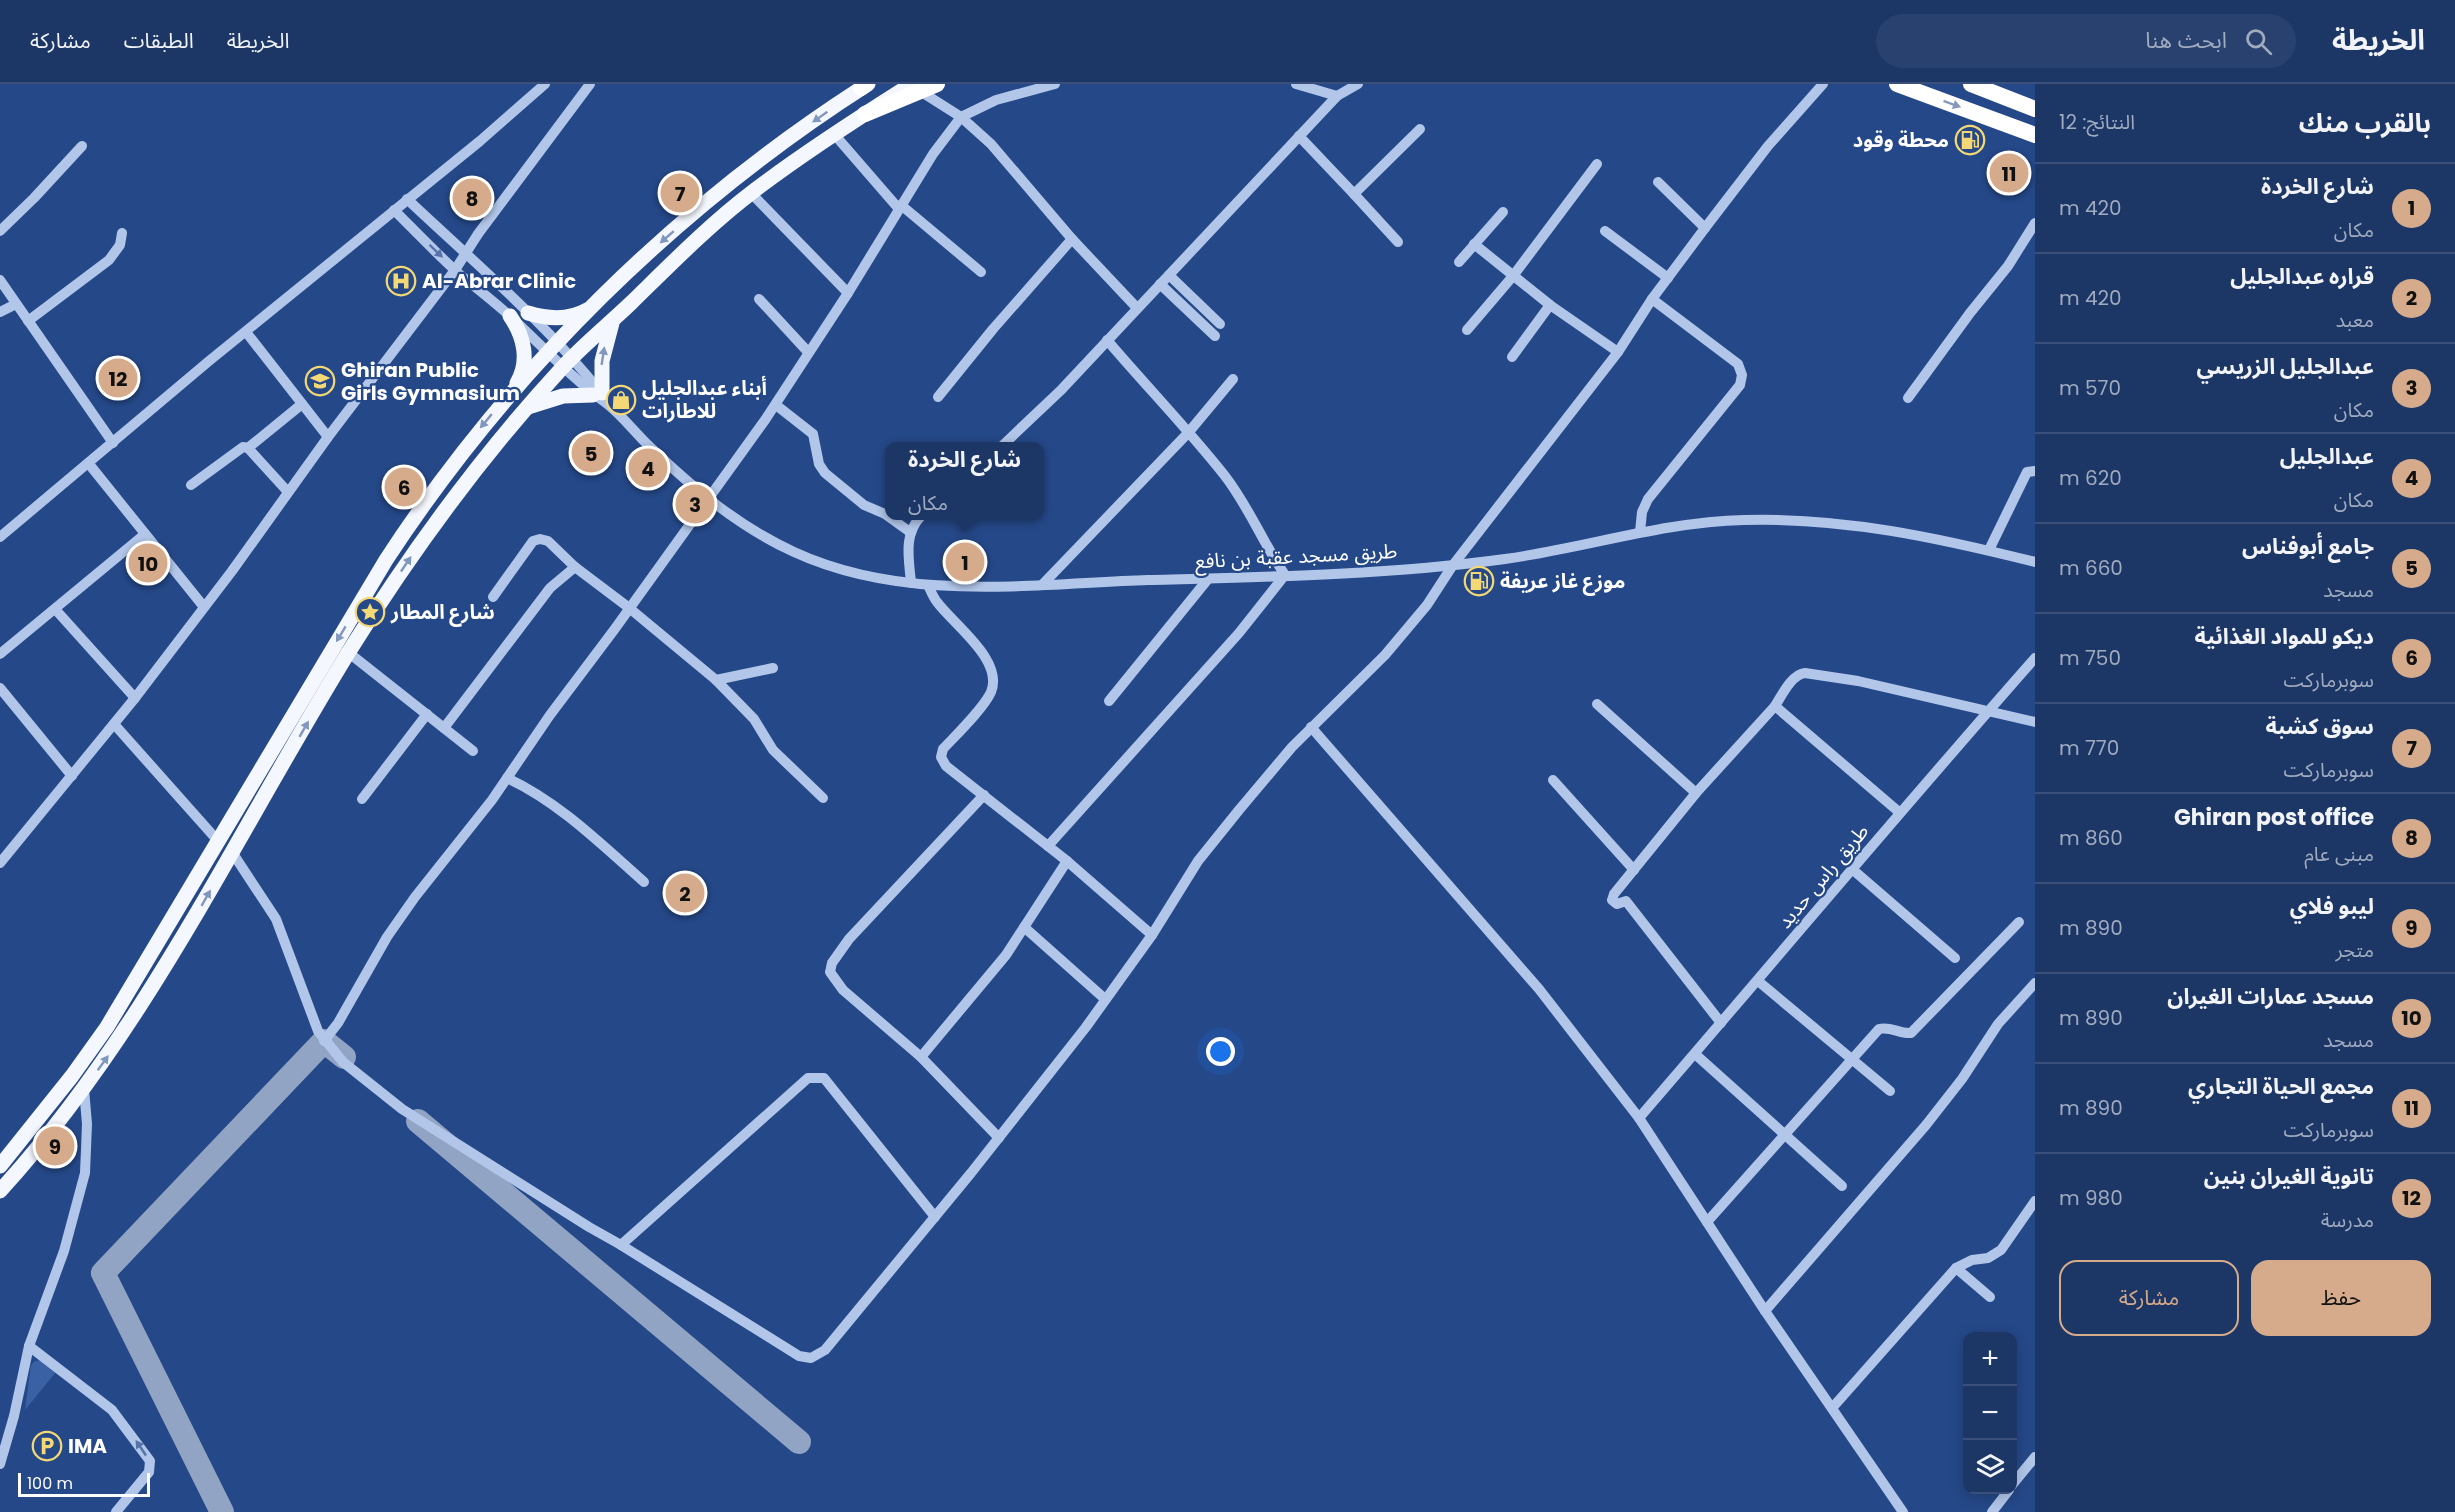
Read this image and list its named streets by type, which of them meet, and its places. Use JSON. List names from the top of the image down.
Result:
{
  "streets": {
    "street": ["طريق مسجد عقبة بن نافع", "طريق راس حديد"]
  },
  "places": {
    "fuel station": ["محطة وقود", "موزع غاز عريفة"],
    "hospital": ["Al-Abrar Clinic"],
    "school or university": ["Ghiran Public Girls Gymnasium"],
    "shop": ["أبناء عبدالجليل للاطارات"],
    "place": ["شارع المطار"],
    "parking": ["IMA"]
  },
  "scale_bar": "100 m",
  "page": {
    "header": "الخريطة",
    "search": "ابحث هنا",
    "nav": ["الخريطة", "الطبقات", "مشاركة"],
    "heading": ["بالقرب منك", "النتائج: 12"],
    "pins": [
      "11",
      "7",
      "8",
      "12",
      "5",
      "4",
      "6",
      "3",
      "1",
      "10",
      "2",
      "9"
    ],
    "list": [
      {
        "mark": "1",
        "name": "شارع الخردة",
        "note": "مكان",
        "value": "420 m"
      },
      {
        "mark": "2",
        "name": "قراره عبدالجليل",
        "note": "معبد",
        "value": "420 m"
      },
      {
        "mark": "3",
        "name": "عبدالجليل الزريسي",
        "note": "مكان",
        "value": "570 m"
      },
      {
        "mark": "4",
        "name": "عبدالجليل",
        "note": "مكان",
        "value": "620 m"
      },
      {
        "mark": "5",
        "name": "جامع أبوفناس",
        "note": "مسجد",
        "value": "660 m"
      },
      {
        "mark": "6",
        "name": "ديكو للمواد الغذائية",
        "note": "سوبرماركت",
        "value": "750 m"
      },
      {
        "mark": "7",
        "name": "سوق كشبة",
        "note": "سوبرماركت",
        "value": "770 m"
      },
      {
        "mark": "8",
        "name": "Ghiran post office",
        "note": "مبنى عام",
        "value": "860 m"
      },
      {
        "mark": "9",
        "name": "ليبو فلاي",
        "note": "متجر",
        "value": "890 m"
      },
      {
        "mark": "10",
        "name": "مسجد عمارات الغيران",
        "note": "مسجد",
        "value": "890 m"
      },
      {
        "mark": "11",
        "name": "مجمع الحياة التجاري",
        "note": "سوبرماركت",
        "value": "890 m"
      },
      {
        "mark": "12",
        "name": "تانوية الغيران بنين",
        "note": "مدرسة",
        "value": "980 m"
      }
    ],
    "popup": ["شارع الخردة", "مكان"],
    "buttons": ["حفظ", "مشاركة"],
    "map_buttons": ["+", "−"],
    "scale": "100 m"
  }
}
